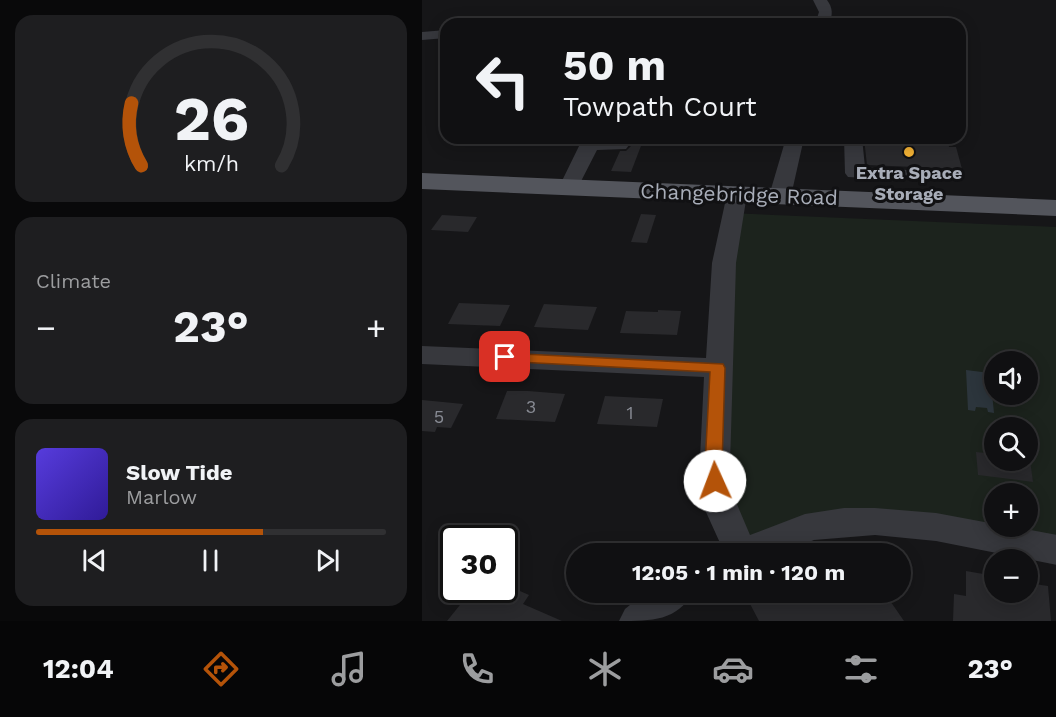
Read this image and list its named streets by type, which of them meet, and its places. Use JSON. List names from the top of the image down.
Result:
{
  "streets": {
    "main road": ["Changebridge Road"]
  },
  "places": ["Extra Space Storage"],
  "house_numbers": ["3", "1", "5"],
  "page": {
    "turn": ["50 m", "Towpath Court"],
    "tile": "Climate",
    "heat": ["−", "23°", "+"],
    "map_buttons": ["+", "−"],
    "song": ["Slow Tide", "Marlow"],
    "limit": "30",
    "trip": "12:05 · 1 min · 120 m",
    "tabs": ["12:04", "23°"],
    "gauge": ["26", "km/h"]
  }
}
